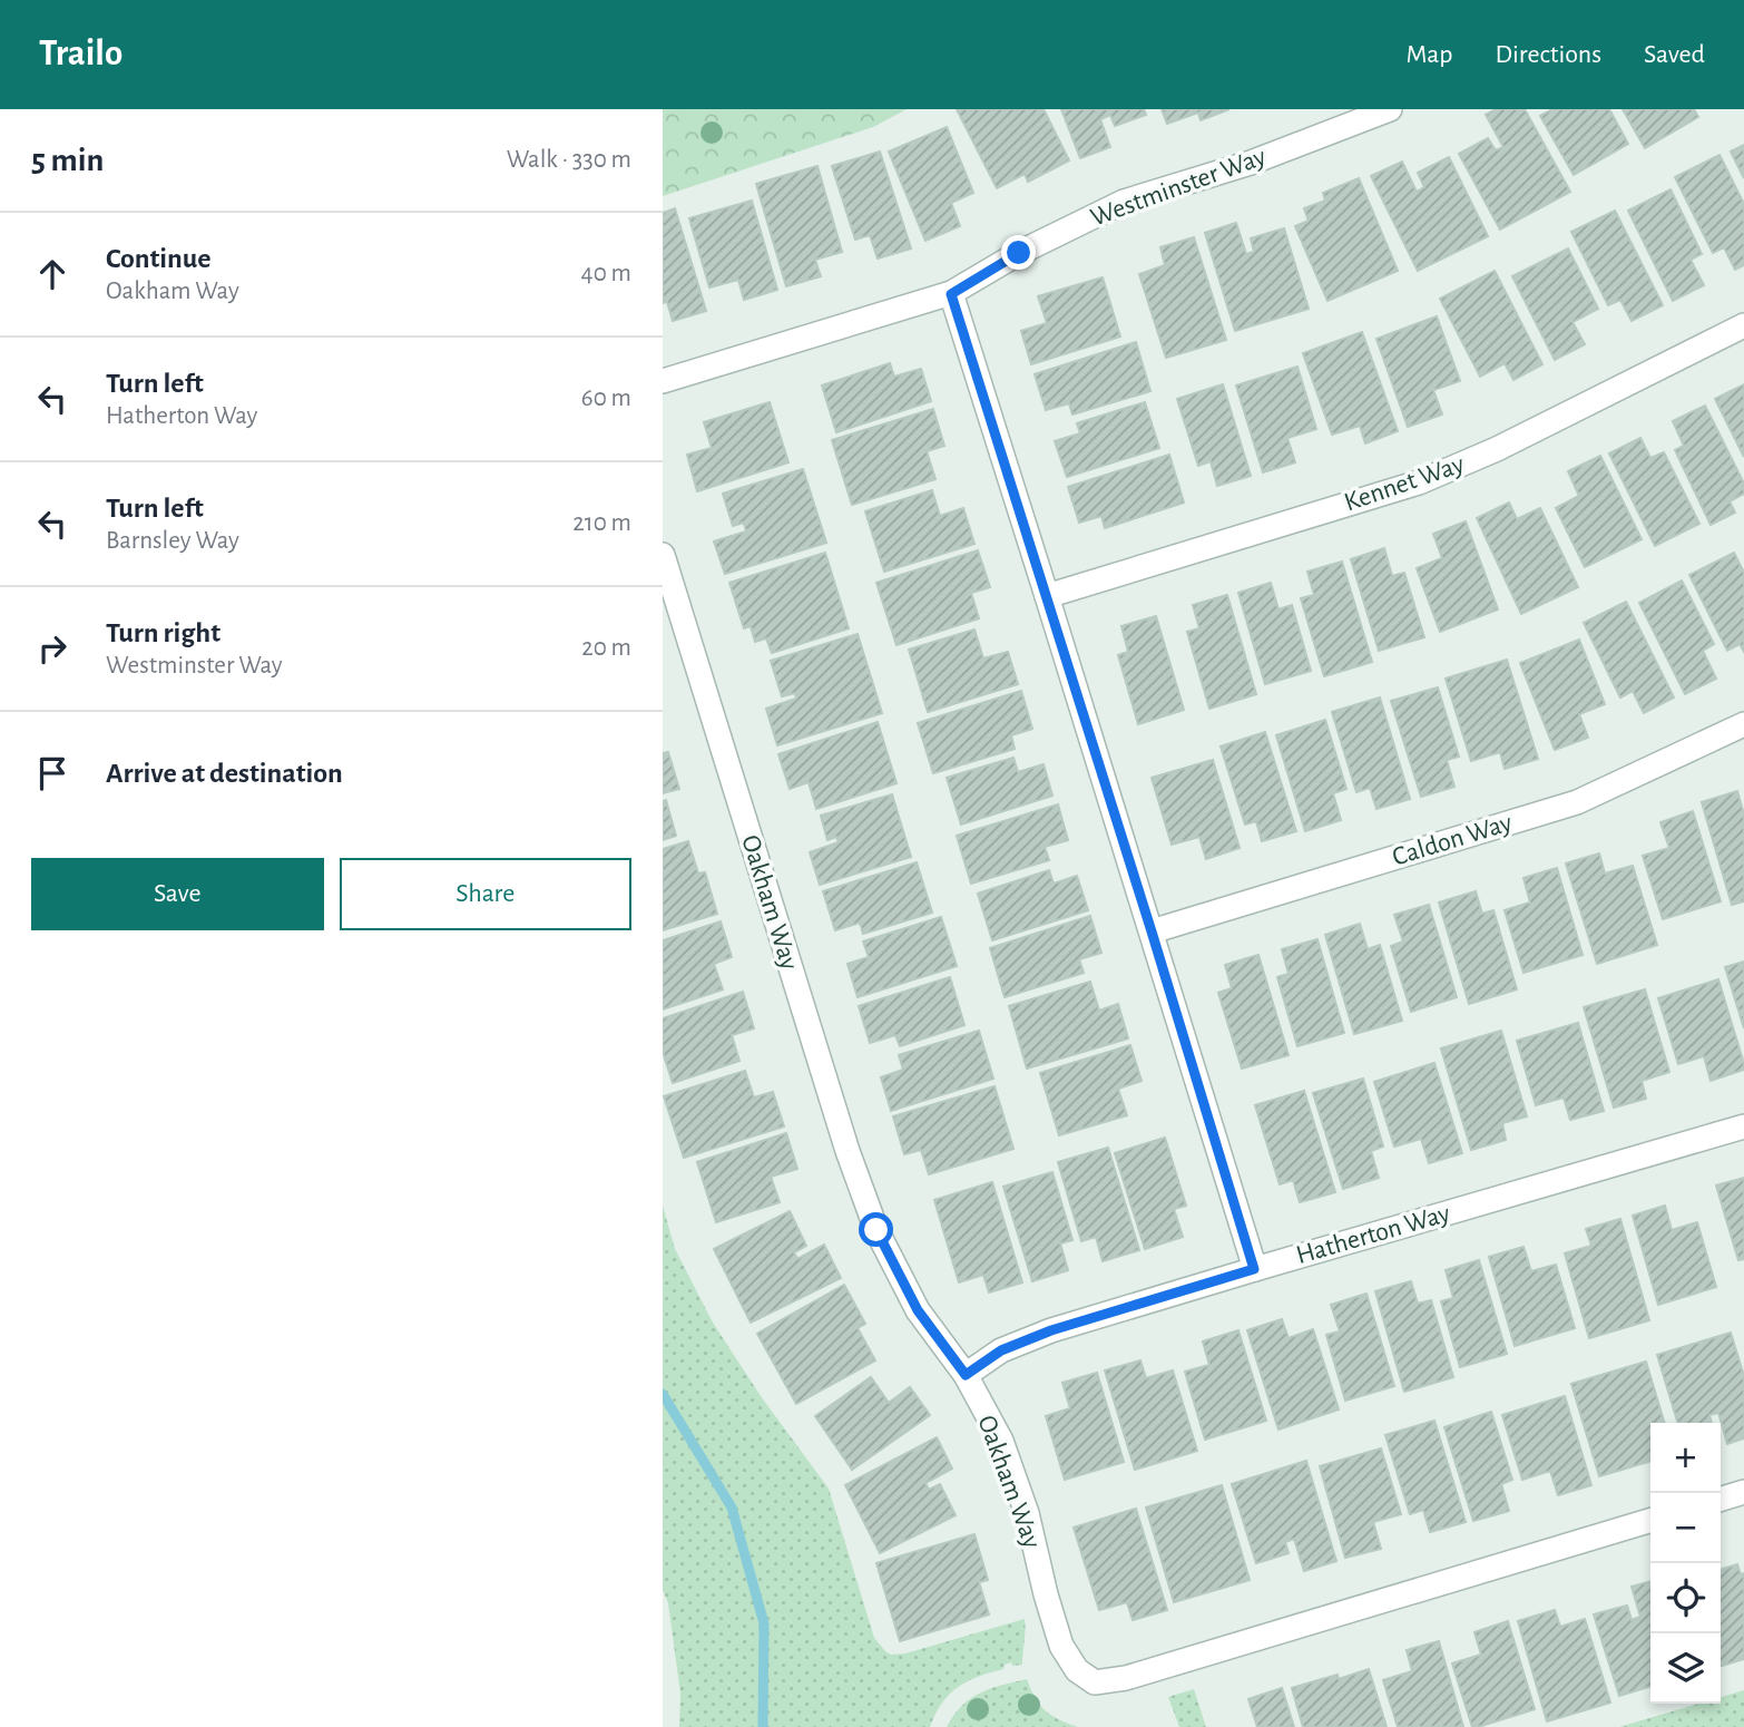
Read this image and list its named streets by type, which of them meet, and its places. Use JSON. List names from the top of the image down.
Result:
{
  "streets": {
    "street": [
      "Westminster Way",
      "Kennet Way",
      "Caldon Way",
      "Oakham Way",
      "Hatherton Way"
    ]
  },
  "crossings": [
    ["Oakham Way", "Hatherton Way"]
  ],
  "page": {
    "header": "Trailo",
    "nav": ["Map", "Directions", "Saved"],
    "heading": ["5 min", "Walk · 330 m"],
    "list": [
      ["Continue", "Oakham Way", "40 m"],
      ["Turn left", "Hatherton Way", "60 m"],
      ["Turn left", "Barnsley Way", "210 m"],
      ["Turn right", "Westminster Way", "20 m"],
      "Arrive at destination"
    ],
    "buttons": ["Save", "Share"],
    "map_buttons": ["+", "−"]
  }
}
